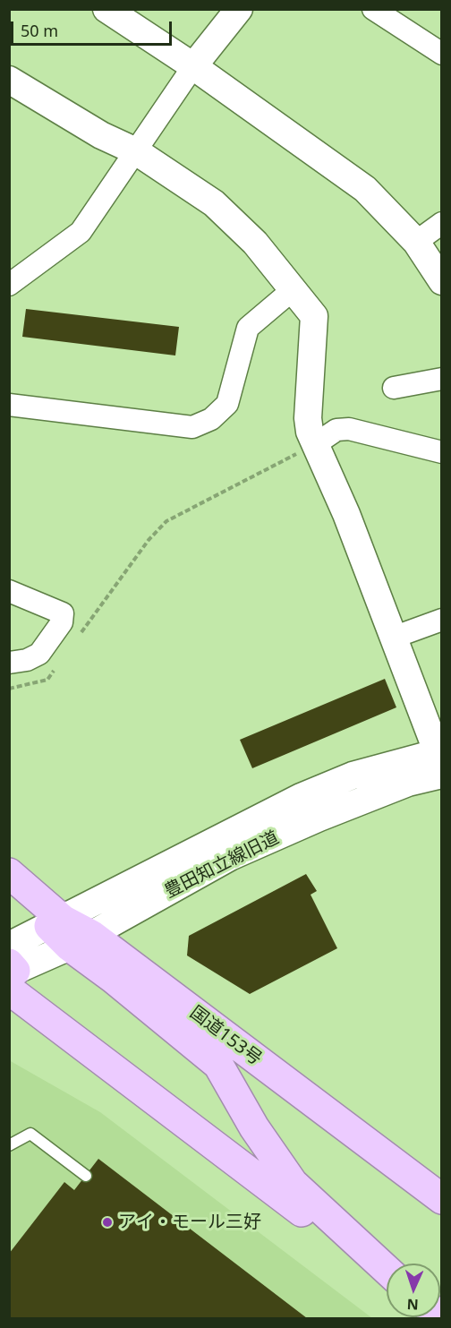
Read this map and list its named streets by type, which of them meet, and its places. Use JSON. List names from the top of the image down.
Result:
{
  "streets": {
    "highway": ["国道153号"],
    "street": ["豊田知立線旧道"]
  },
  "crossings": [
    ["豊田知立線旧道", "国道153号"]
  ],
  "places": ["アイ・モール三好"],
  "scale_bar": "50 m",
  "north": "bottom"
}
